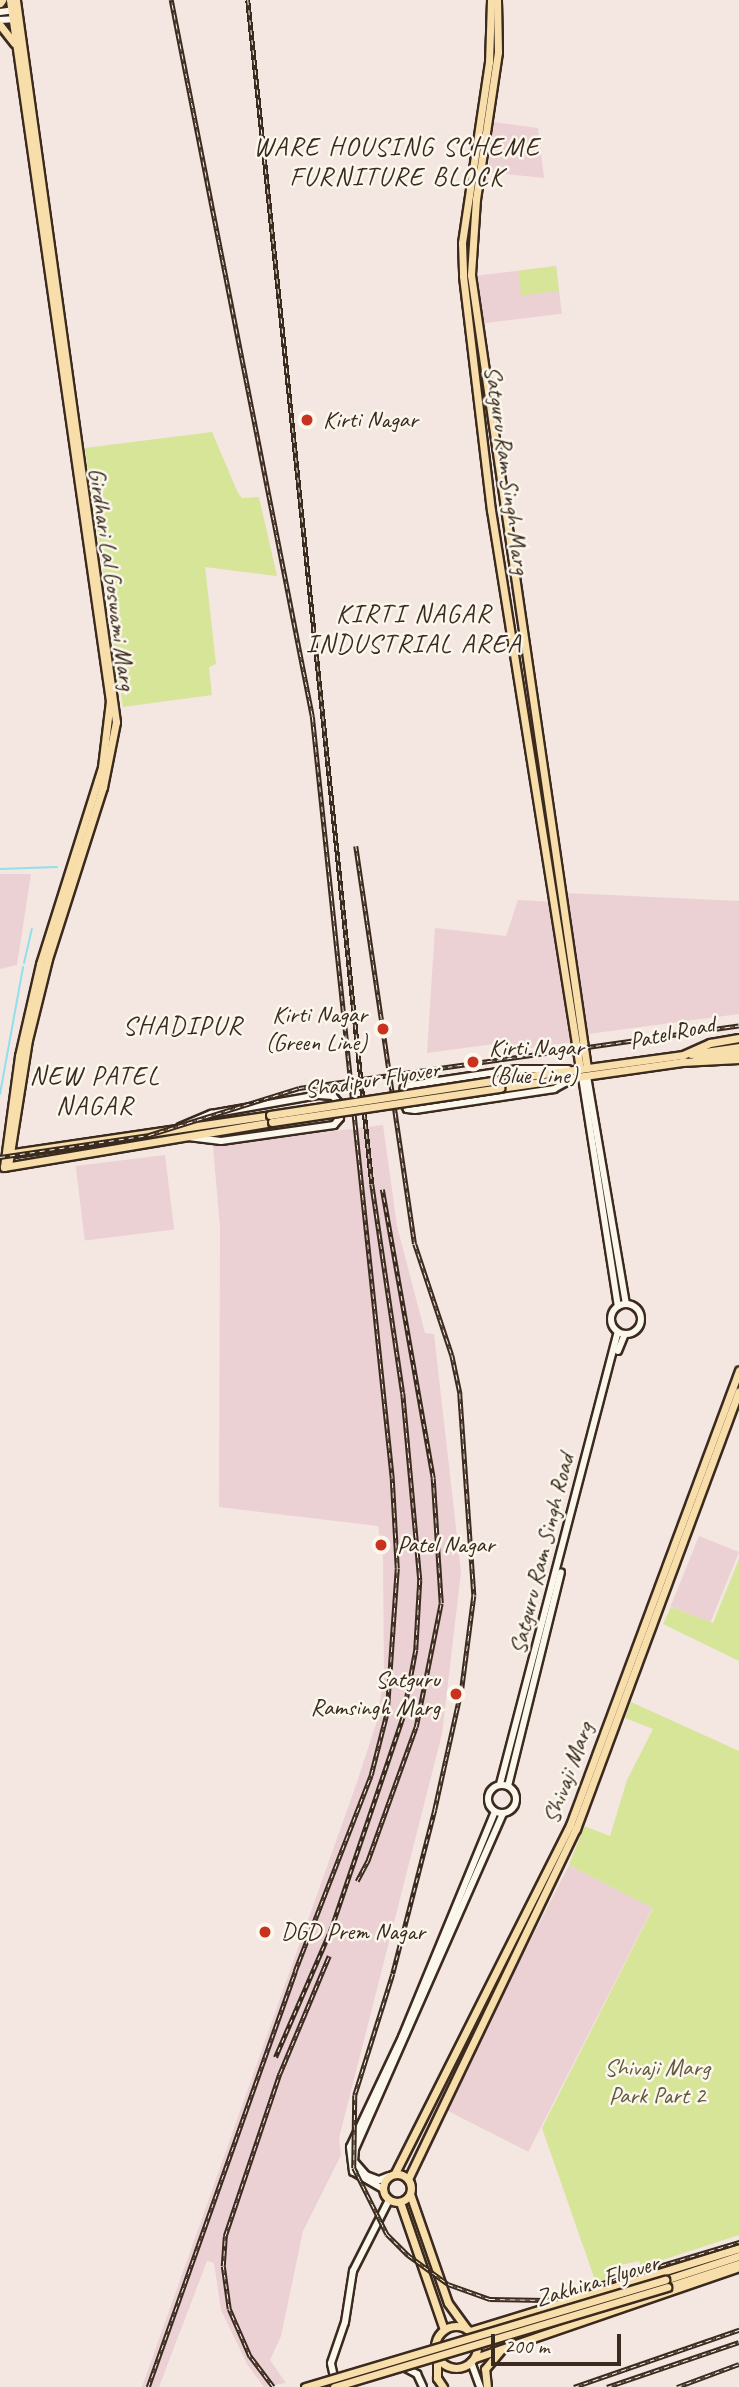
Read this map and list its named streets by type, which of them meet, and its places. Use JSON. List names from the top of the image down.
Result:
{
  "streets": {
    "main road": [
      "Satguru Ram Singh Marg",
      "Girdhari Lal Goswami Marg",
      "Patel Road",
      "Shadipur Flyover",
      "Shivaji Marg",
      "Zakhira Flyover"
    ],
    "street": ["Satguru Ram Singh Road"]
  },
  "crossings": [
    ["Satguru Ram Singh Marg", "Patel Road"],
    ["Satguru Ram Singh Marg", "Shadipur Flyover"],
    ["Patel Road", "Shadipur Flyover"]
  ],
  "districts": [
    "WARE HOUSING SCHEME FURNITURE BLOCK",
    "KIRTI NAGAR INDUSTRIAL AREA",
    "SHADIPUR",
    "NEW PATEL NAGAR"
  ],
  "parks": ["Shivaji Marg Park Part 2"],
  "places": [
    "Kirti Nagar",
    "Kirti Nagar (Green Line)",
    "Kirti Nagar (Blue Line)",
    "Patel Nagar",
    "Satguru Ramsingh Marg",
    "DGD Prem Nagar"
  ],
  "scale_bar": "200 m"
}
